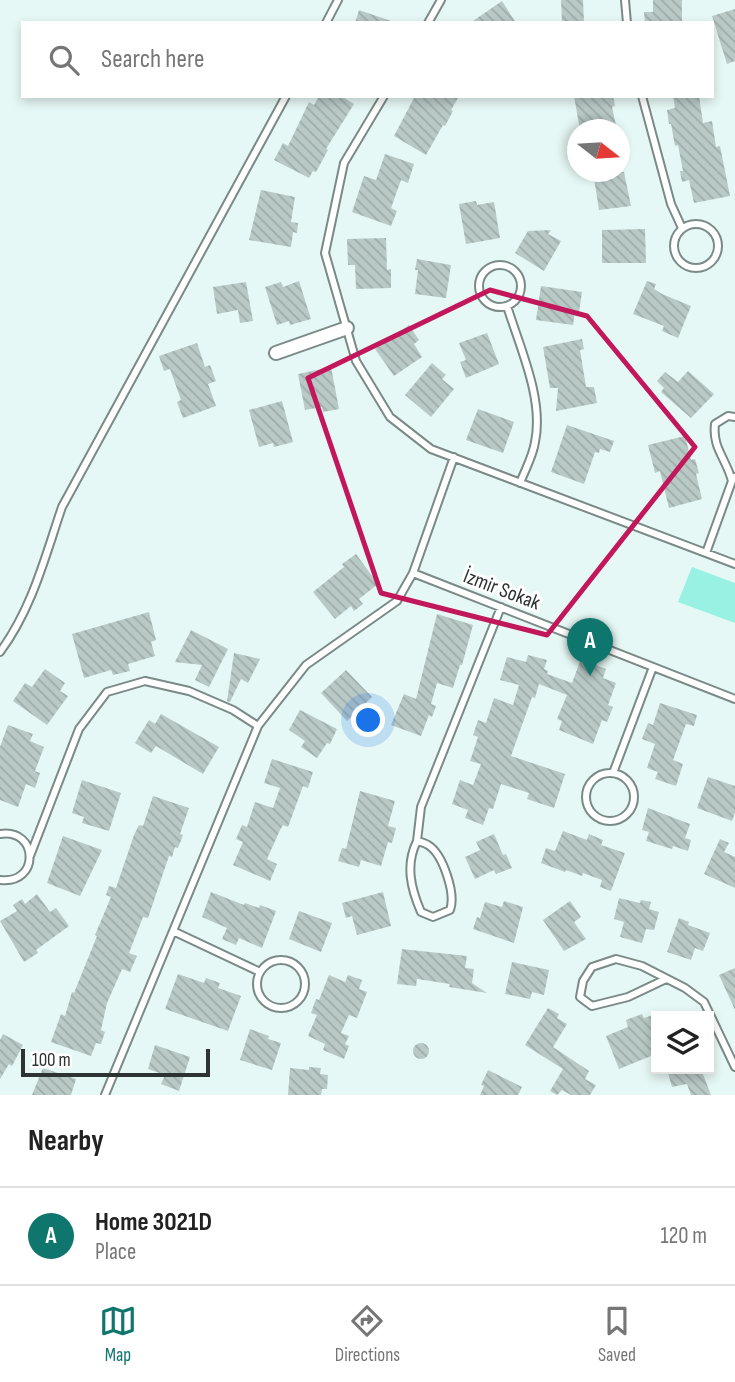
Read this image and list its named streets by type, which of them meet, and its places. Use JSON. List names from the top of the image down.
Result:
{
  "streets": {
    "lane": ["İzmir Sokak"]
  },
  "scale_bar": "100 m",
  "north": "right",
  "page": {
    "search": "Search here",
    "pins": "A",
    "scale": "100 m",
    "heading": "Nearby",
    "list": [
      {
        "mark": "A",
        "name": "Home 3021D",
        "note": "Place",
        "value": "120 m"
      }
    ],
    "nav": ["Map", "Directions", "Saved"]
  }
}
